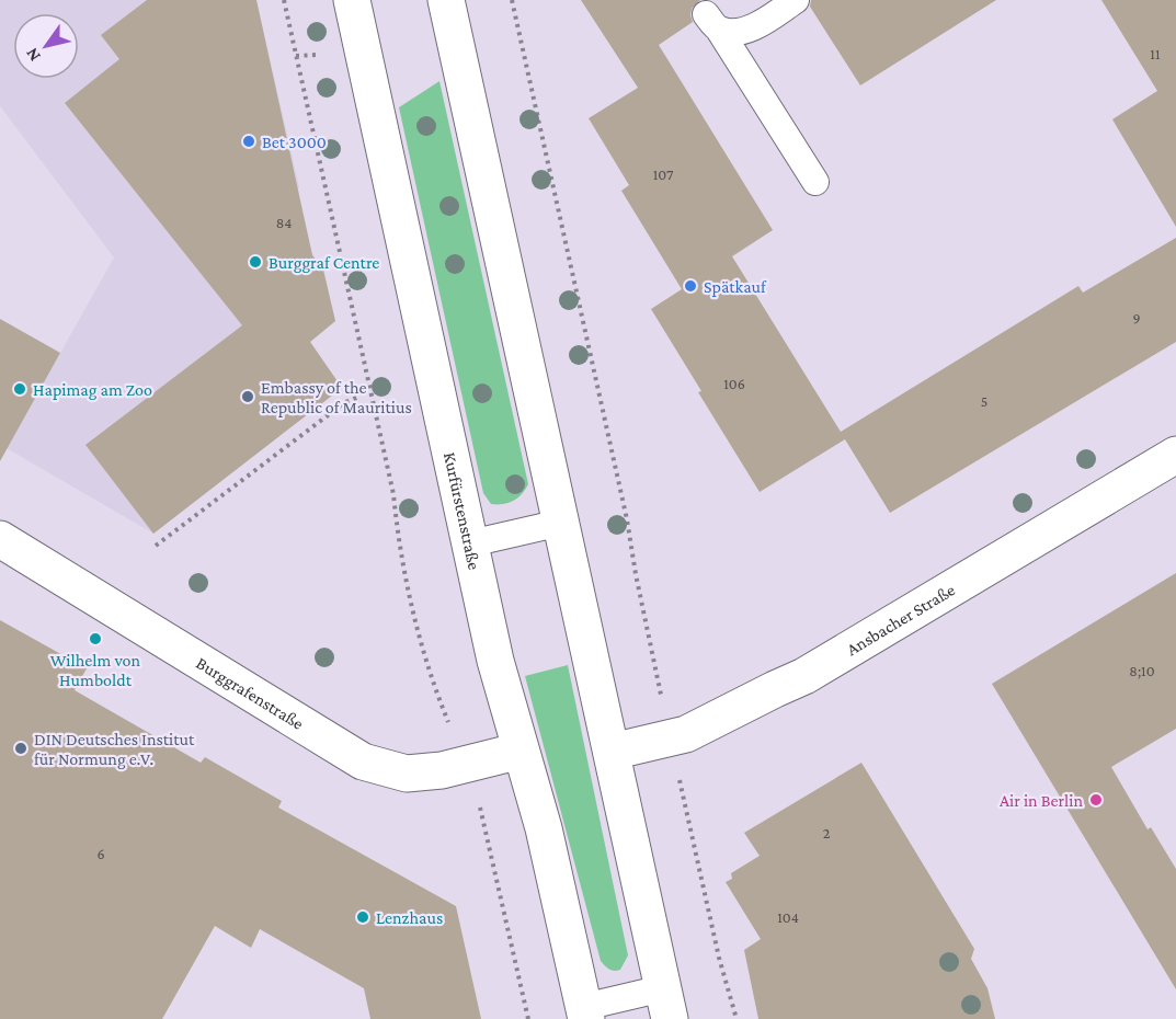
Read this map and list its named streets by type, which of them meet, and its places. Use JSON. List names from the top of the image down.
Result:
{
  "streets": {
    "main road": ["Kurfürstenstraße", "Ansbacher Straße", "Burggrafenstraße"]
  },
  "crossings": [
    ["Kurfürstenstraße", "Burggrafenstraße"]
  ],
  "places": [
    "Bet 3000",
    "Burggraf Centre",
    "Spätkauf",
    "Hapimag am Zoo",
    "Embassy of the Republic of Mauritius",
    "Wilhelm von Humboldt",
    "DIN Deutsches Institut für Normung e.V.",
    "Air in Berlin",
    "Lenzhaus"
  ],
  "house_numbers": [
    "11",
    "107",
    "84",
    "9",
    "106",
    "5",
    "8;10",
    "2",
    "6",
    "104"
  ],
  "north": "bottom left"
}
